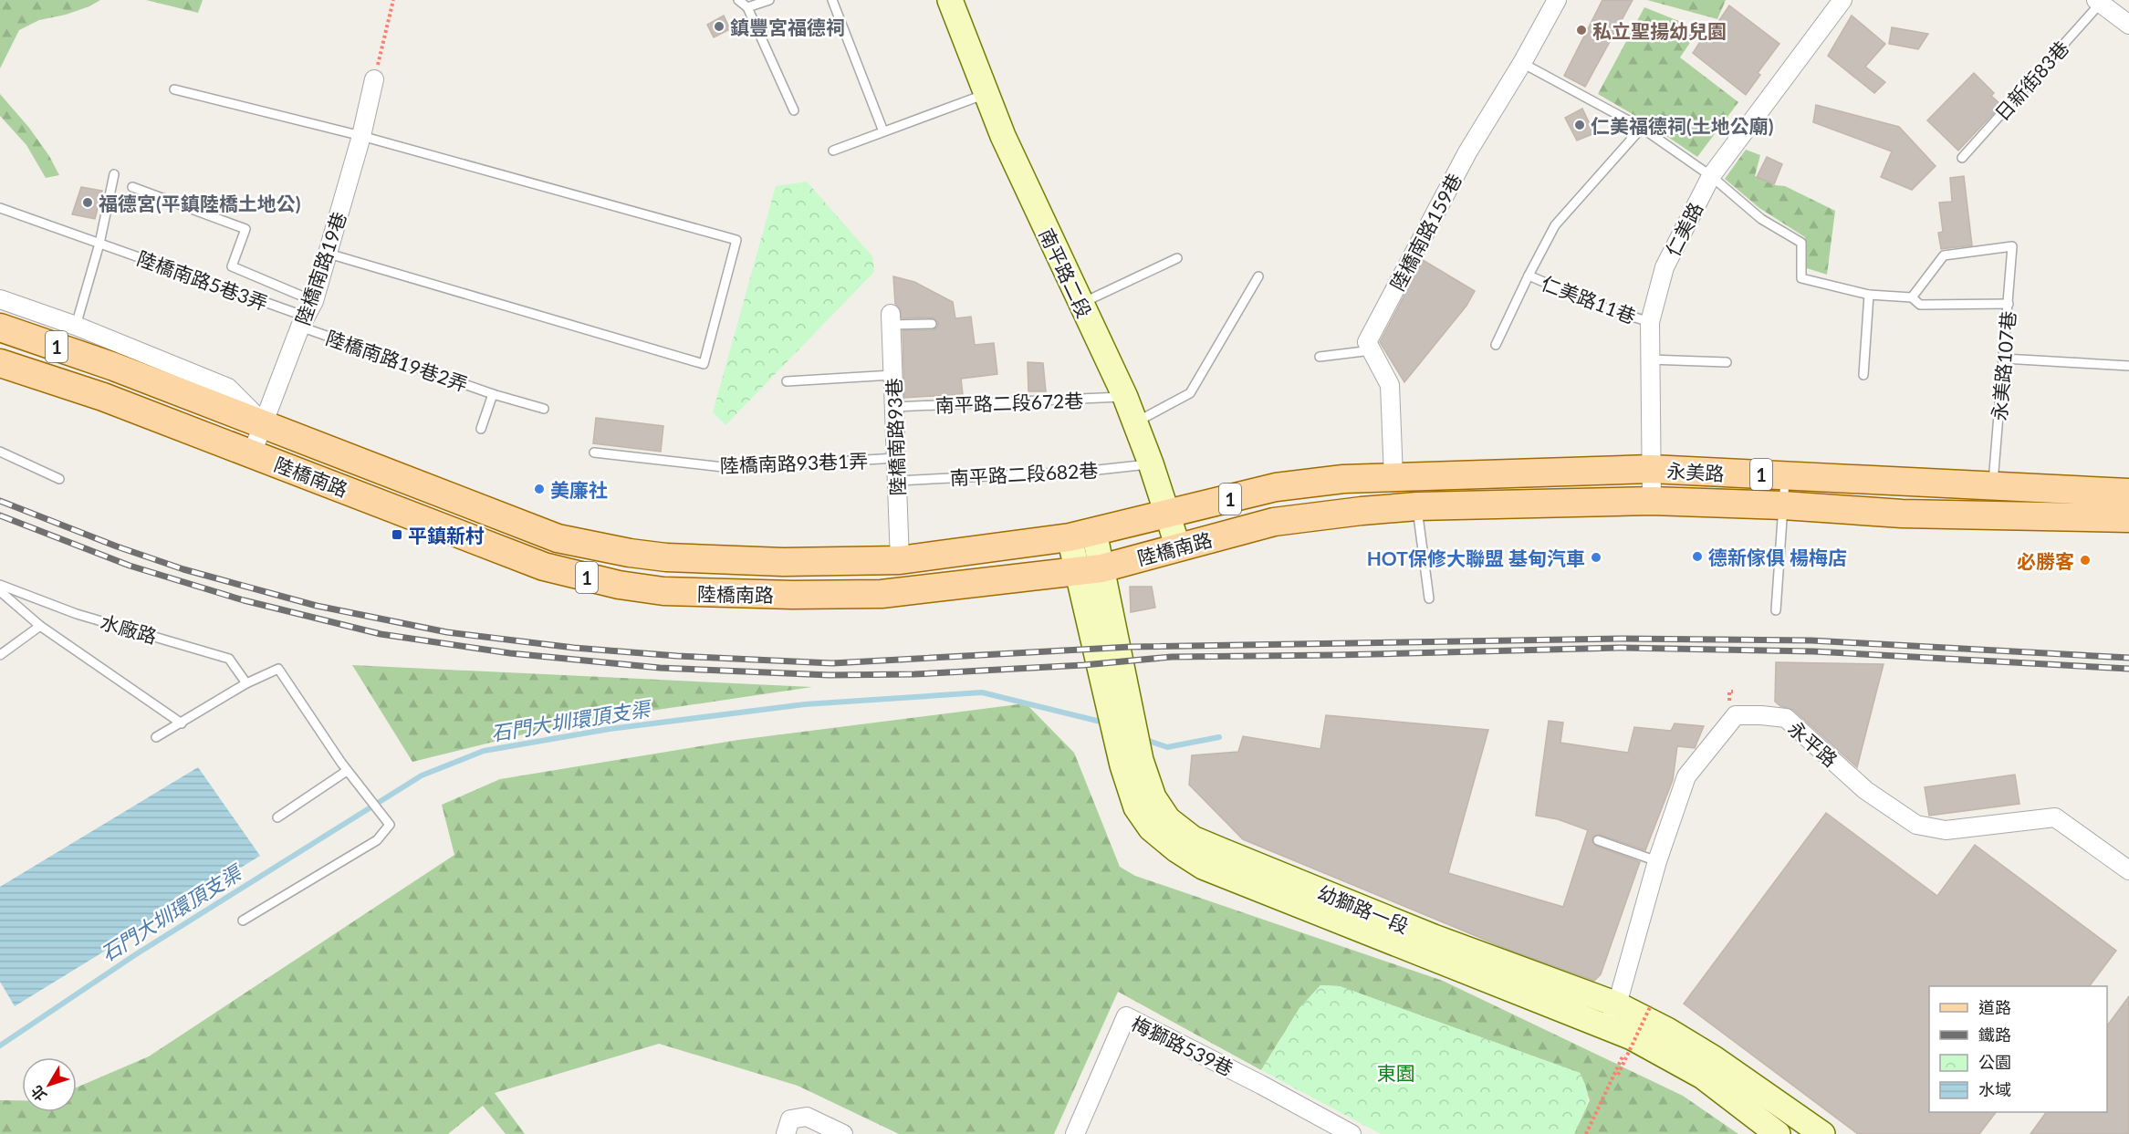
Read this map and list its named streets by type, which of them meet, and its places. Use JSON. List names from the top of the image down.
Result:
{
  "streets": {
    "main road": ["1", "永美路", "陸橋南路"],
    "street": [
      "仁美路",
      "陸橋南路159巷",
      "陸橋南路19巷",
      "南平路二段",
      "陸橋南路93巷",
      "永平路",
      "幼獅路一段",
      "梅獅路539巷"
    ],
    "lane": [
      "日新街83巷",
      "陸橋南路5巷3弄",
      "仁美路11巷",
      "陸橋南路19巷2弄",
      "永美路107巷",
      "南平路二段672巷",
      "陸橋南路93巷1弄",
      "南平路二段682巷",
      "水廠路"
    ]
  },
  "crossings": [
    ["仁美路", "仁美路11巷"],
    ["仁美路", "永美路"],
    ["陸橋南路19巷", "陸橋南路5巷3弄"],
    ["陸橋南路19巷", "陸橋南路19巷2弄"],
    ["陸橋南路19巷", "陸橋南路"],
    ["南平路二段", "南平路二段672巷"],
    ["南平路二段", "南平路二段682巷"],
    ["南平路二段", "陸橋南路"],
    ["陸橋南路5巷3弄", "陸橋南路19巷2弄"],
    ["永美路107巷", "永美路"],
    ["南平路二段672巷", "陸橋南路93巷"],
    ["陸橋南路93巷", "陸橋南路93巷1弄"],
    ["陸橋南路93巷", "南平路二段682巷"],
    ["陸橋南路93巷", "陸橋南路"],
    ["永美路", "陸橋南路"],
    ["陸橋南路", "幼獅路一段"],
    ["永平路", "幼獅路一段"]
  ],
  "water": ["石門大圳環頂支渠"],
  "parks": ["東園"],
  "places": {
    "other": [
      "鎮豐宮福德祠",
      "私立聖揚幼兒園",
      "仁美福德祠(土地公廟)",
      "福德宮(平鎮陸橋土地公)",
      "美廉社",
      "德新傢俱 楊梅店",
      "HOT保修大聯盟 基甸汽車",
      "必勝客"
    ],
    "transit": ["平鎮新村"]
  },
  "legend": [
    "道路",
    "鐵路",
    "公園",
    "水域"
  ],
  "north": "bottom left"
}
